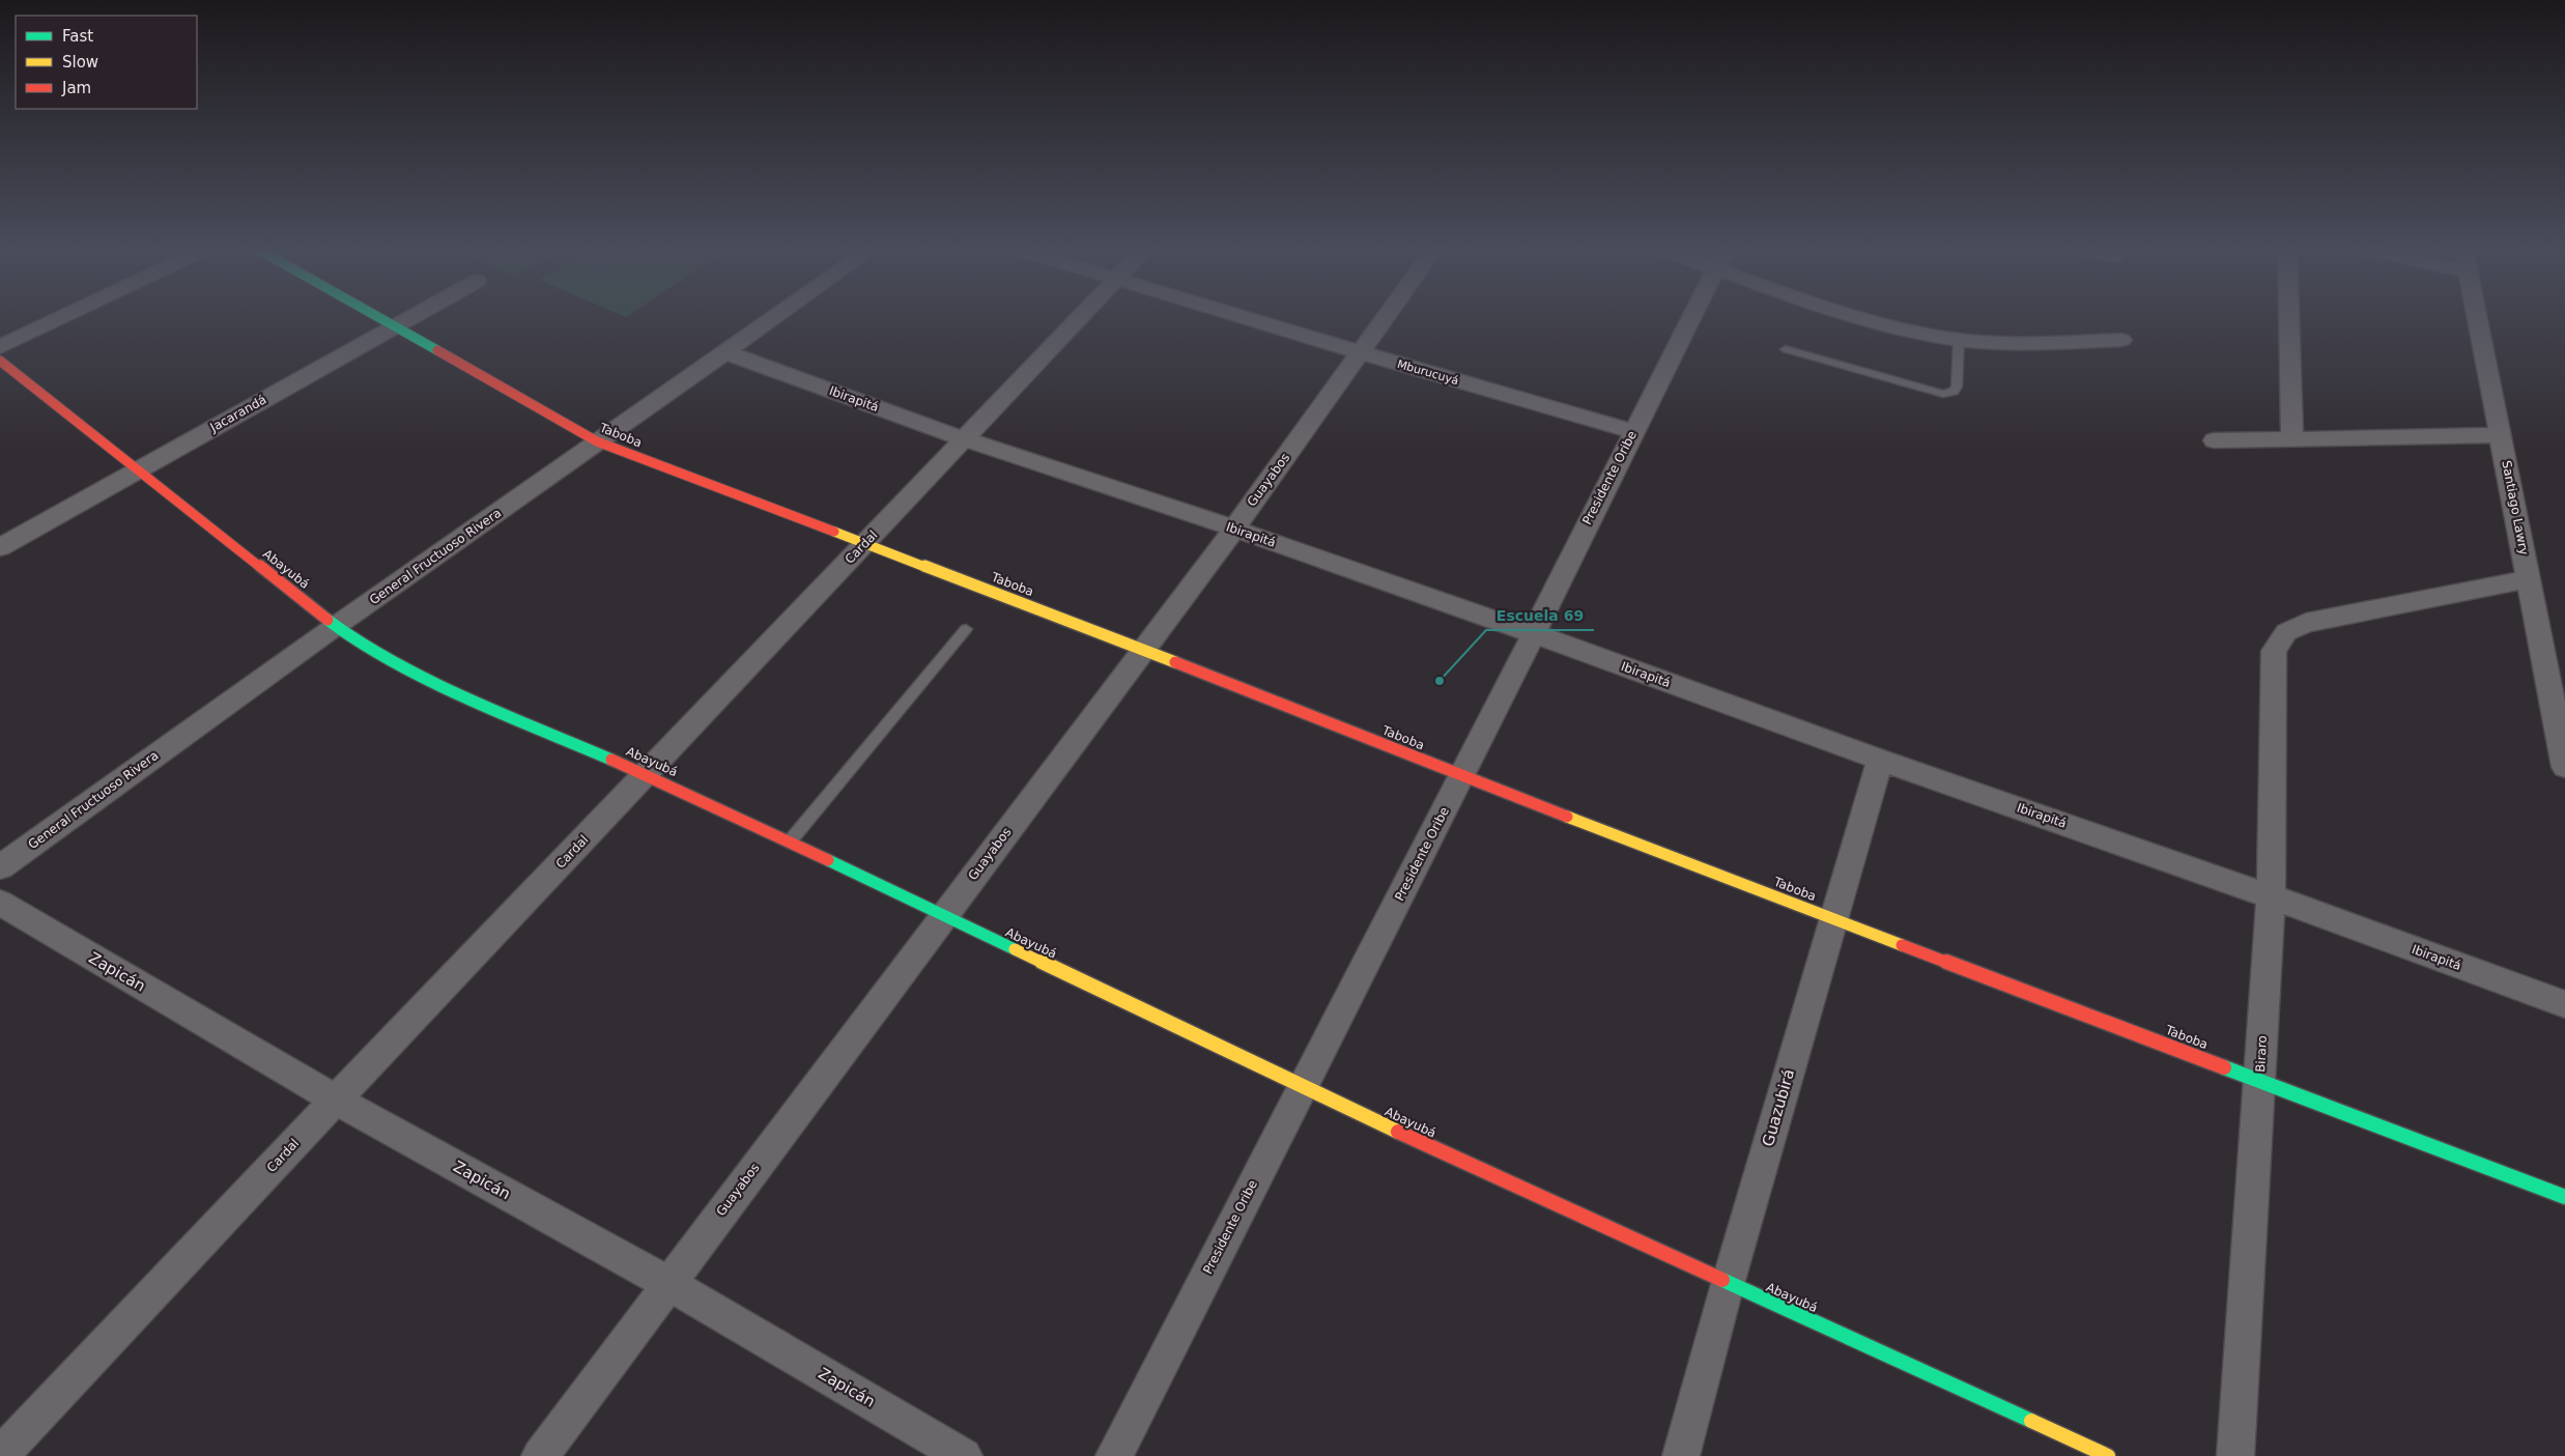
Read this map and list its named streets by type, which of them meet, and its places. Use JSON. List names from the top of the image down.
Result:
{
  "streets": {
    "street": [
      "Mburucuyá",
      "Ibirapitá",
      "Jacarandá",
      "Taboba",
      "Presidente Oribe",
      "Guayabos",
      "Santiago Lawry",
      "Cardal",
      "General Fructuoso Rivera",
      "Abayubá",
      "Zapicán",
      "Biraro",
      "Guazubirá"
    ]
  },
  "crossings": [
    ["Mburucuyá", "Presidente Oribe"],
    ["Mburucuyá", "Guayabos"],
    ["Ibirapitá", "Presidente Oribe"],
    ["Ibirapitá", "Guayabos"],
    ["Ibirapitá", "Cardal"],
    ["Ibirapitá", "General Fructuoso Rivera"],
    ["Ibirapitá", "Biraro"],
    ["Ibirapitá", "Guazubirá"],
    ["Jacarandá", "Taboba"],
    ["Jacarandá", "Abayubá"],
    ["Taboba", "Presidente Oribe"],
    ["Taboba", "Guayabos"],
    ["Taboba", "Cardal"],
    ["Taboba", "General Fructuoso Rivera"],
    ["Taboba", "Biraro"],
    ["Taboba", "Guazubirá"],
    ["Presidente Oribe", "Abayubá"],
    ["Guayabos", "Abayubá"],
    ["Guayabos", "Zapicán"],
    ["Santiago Lawry", "Biraro"],
    ["Cardal", "Abayubá"],
    ["Cardal", "Zapicán"],
    ["General Fructuoso Rivera", "Abayubá"],
    ["Abayubá", "Guazubirá"]
  ],
  "places": ["Escuela 69"],
  "legend": ["Fast", "Slow", "Jam"]
}
